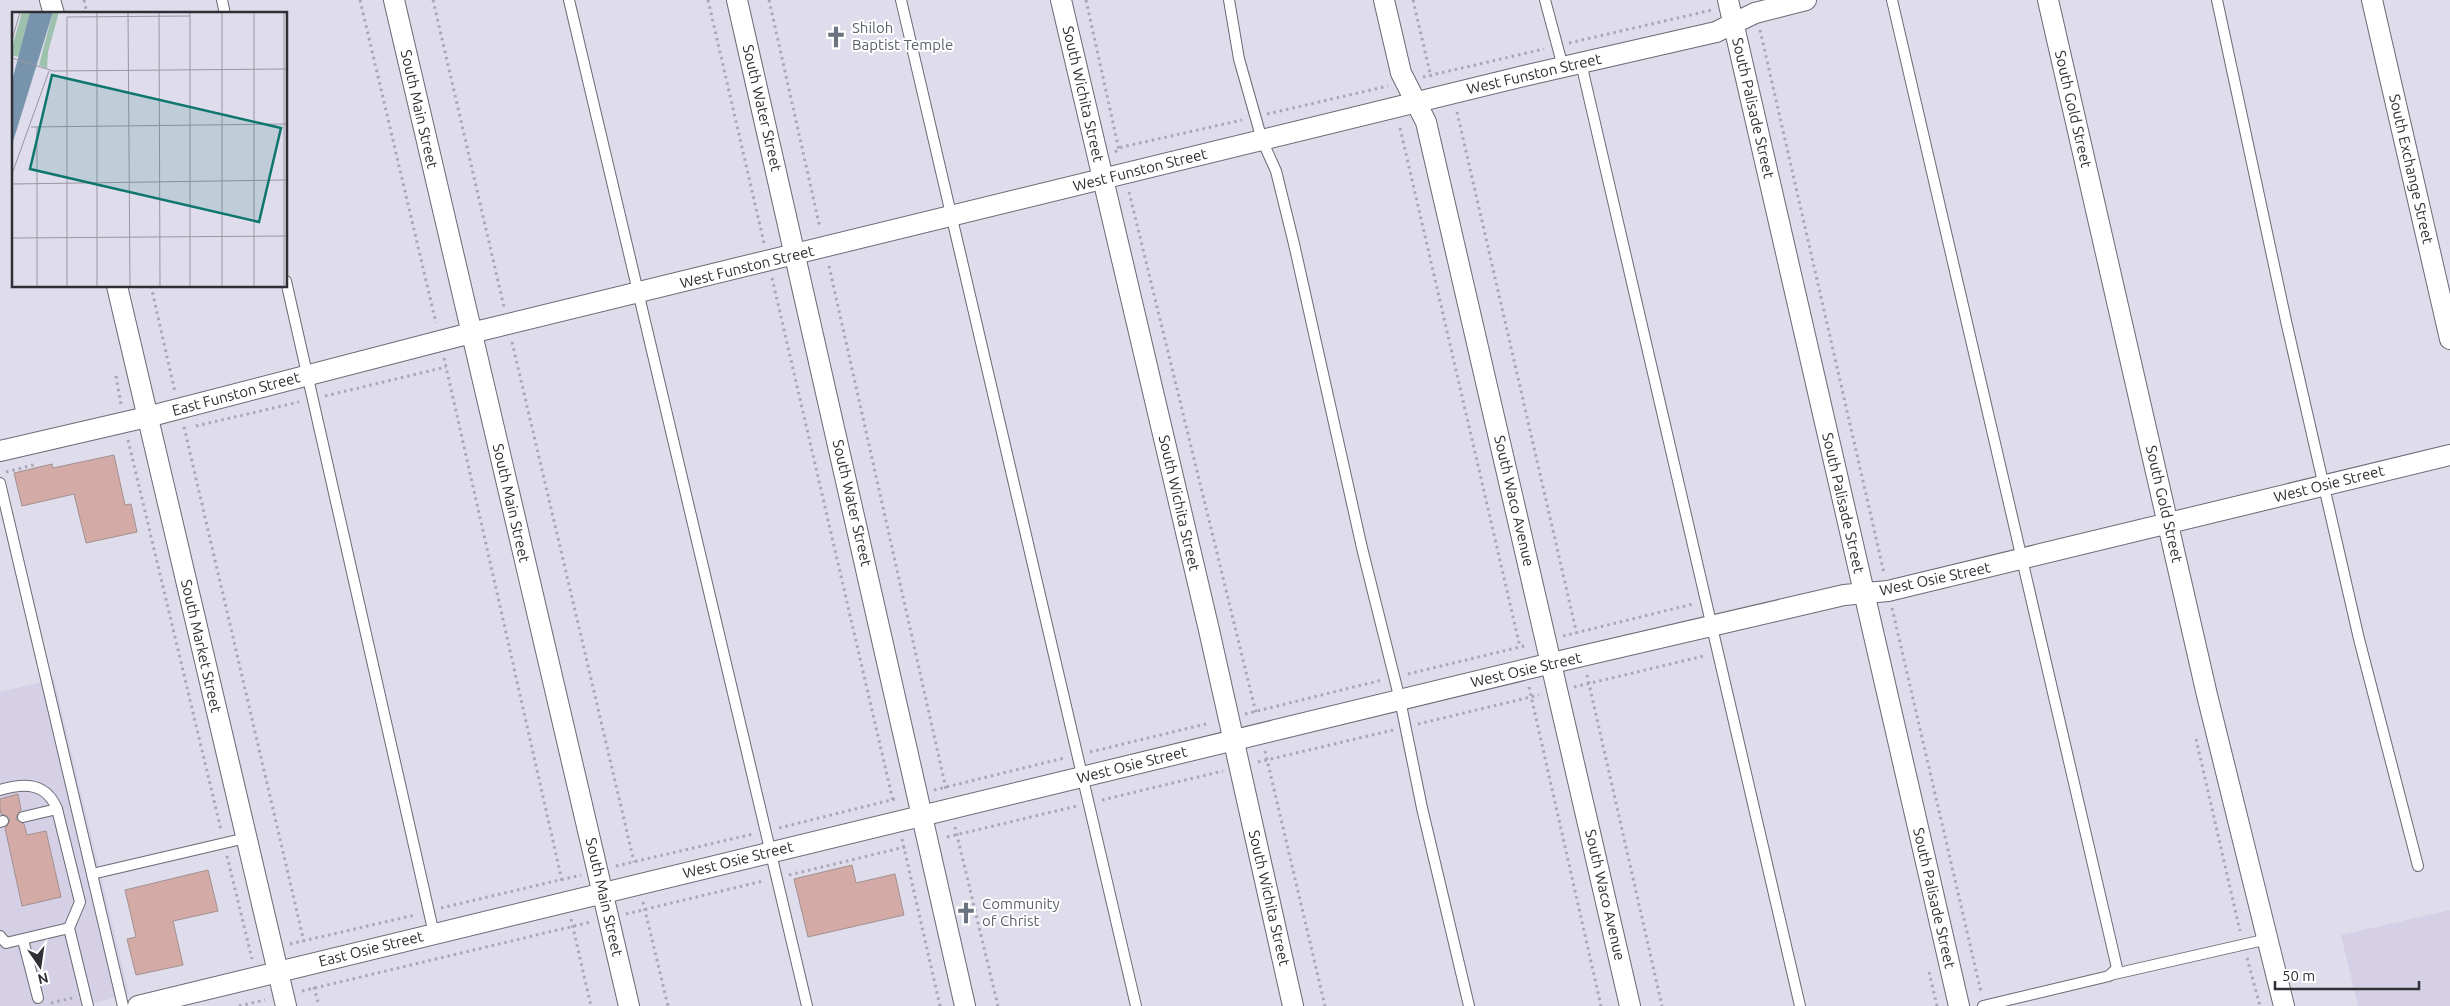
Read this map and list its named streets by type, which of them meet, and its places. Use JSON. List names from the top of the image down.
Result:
{
  "streets": {
    "street": [
      "West Funston Street",
      "South Wichita Street",
      "South Water Street",
      "South Palisade Street",
      "South Main Street",
      "South Gold Street",
      "South Exchange Street",
      "East Funston Street",
      "West Osie Street",
      "South Waco Avenue",
      "South Market Street",
      "East Osie Street"
    ]
  },
  "crossings": [
    ["West Funston Street", "South Wichita Street"],
    ["West Funston Street", "South Water Street"],
    ["West Funston Street", "South Palisade Street"],
    ["West Funston Street", "South Main Street"],
    ["West Funston Street", "East Funston Street"],
    ["West Funston Street", "South Waco Avenue"],
    ["South Wichita Street", "West Osie Street"],
    ["South Water Street", "West Osie Street"],
    ["South Palisade Street", "West Osie Street"],
    ["South Main Street", "East Funston Street"],
    ["South Main Street", "West Osie Street"],
    ["South Main Street", "East Osie Street"],
    ["South Gold Street", "West Osie Street"],
    ["East Funston Street", "South Market Street"],
    ["West Osie Street", "South Waco Avenue"],
    ["West Osie Street", "East Osie Street"],
    ["South Market Street", "East Osie Street"]
  ],
  "places": {
    "church": ["Shiloh Baptist Temple", "Community of Christ"]
  },
  "scale_bar": "50 m",
  "north": "bottom"
}
